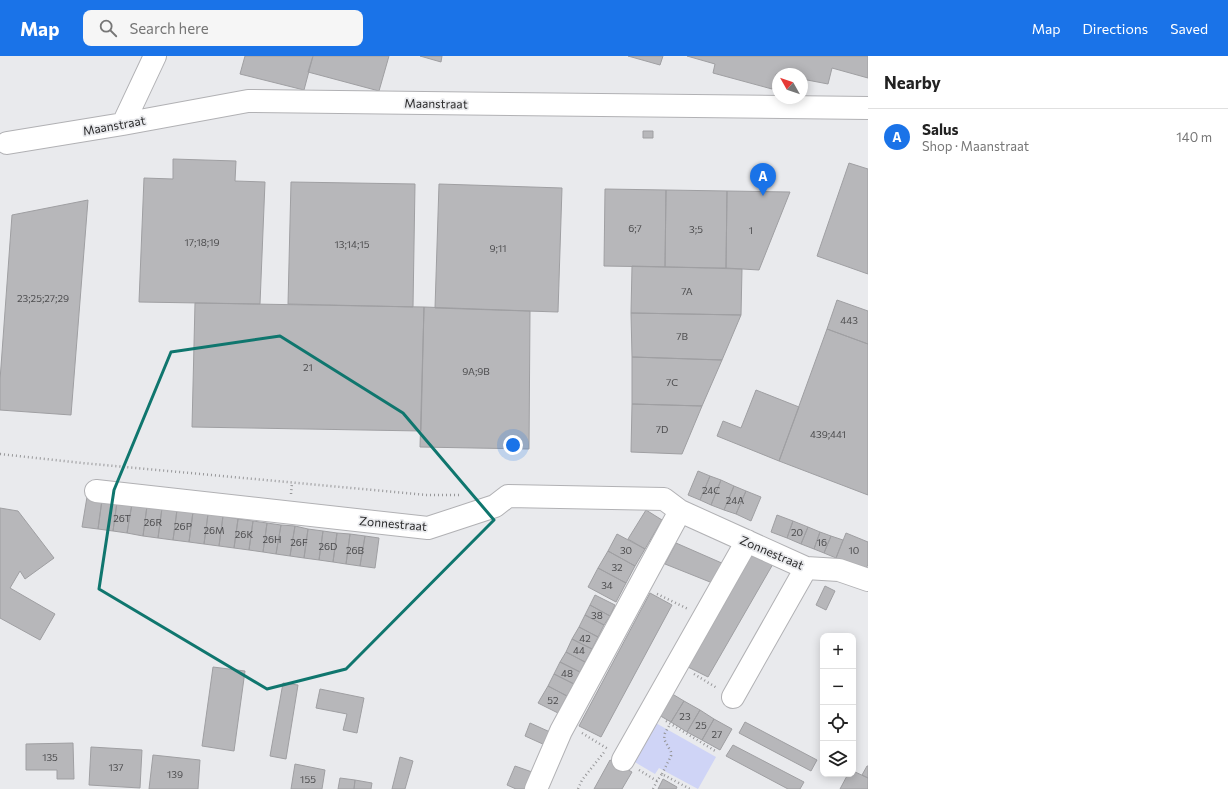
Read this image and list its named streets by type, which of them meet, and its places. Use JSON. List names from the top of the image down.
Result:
{
  "streets": {
    "street": ["Maanstraat", "Zonnestraat"]
  },
  "house_numbers": [
    "6;7",
    "3;5",
    "1",
    "17;18;19",
    "13;14;15",
    "9;11",
    "7A",
    "23;25;27;29",
    "443",
    "7B",
    "21",
    "9A;9B",
    "7C",
    "7D",
    "439;441",
    "24C",
    "24A",
    "26T",
    "26R",
    "26P",
    "26M",
    "20",
    "26K",
    "26H",
    "26F",
    "16",
    "26D",
    "26B",
    "30",
    "10",
    "32",
    "34",
    "38",
    "42",
    "44",
    "48",
    "52",
    "23",
    "25",
    "27",
    "135",
    "137",
    "139",
    "155"
  ],
  "north": "top left",
  "page": {
    "header": "Map",
    "search": "Search here",
    "nav": ["Map", "Directions", "Saved"],
    "heading": "Nearby",
    "list": [
      {
        "mark": "A",
        "name": "Salus",
        "note": "Shop · Maanstraat",
        "value": "140 m"
      }
    ],
    "pins": "A",
    "map_buttons": ["+", "−"]
  }
}
